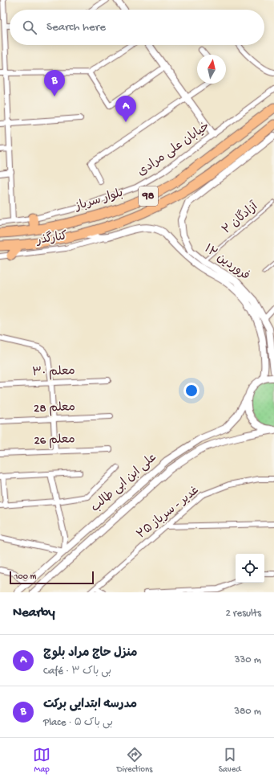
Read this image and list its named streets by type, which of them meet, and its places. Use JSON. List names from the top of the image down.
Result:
{
  "streets": {
    "highway": ["98", "بلوار سرباز"],
    "street": [
      "خیابان علی مرادی",
      "کنارگذر",
      "۱۲ فروردین",
      "معلم ۳۰",
      "معلم 28",
      "معلم 26",
      "علی ابن ابی طالب",
      "غدیر - سرباز ۲۵"
    ],
    "lane": ["آزادگان ۲"]
  },
  "crossings": [
    ["بلوار سرباز", "۱۲ فروردین"],
    ["آزادگان ۲", "۱۲ فروردین"],
    ["کنارگذر", "۱۲ فروردین"],
    ["۱۲ فروردین", "علی ابن ابی طالب"]
  ],
  "scale_bar": "100 m",
  "north": "top",
  "page": {
    "search": "Search here",
    "pins": ["B", "A"],
    "scale": "100 m",
    "heading": ["Nearby", "2 results"],
    "list": [
      {
        "mark": "A",
        "name": "منزل حاج مراد بلوچ",
        "note": "Café · بی باک ۳",
        "value": "330 m"
      },
      {
        "mark": "B",
        "name": "مدرسه ابتدایی برکت",
        "note": "Place · بی باک ۵",
        "value": "380 m"
      }
    ],
    "nav": ["Map", "Directions", "Saved"]
  }
}
